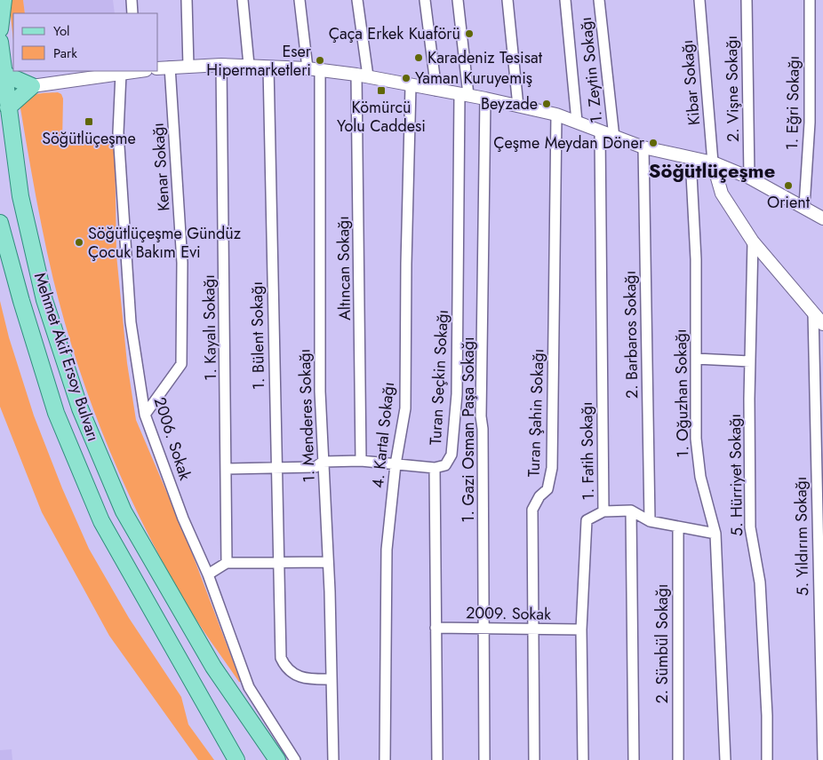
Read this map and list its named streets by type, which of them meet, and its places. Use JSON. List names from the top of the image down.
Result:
{
  "streets": {
    "main road": ["Mehmet Akif Ersoy Bulvarı"],
    "street": [
      "1. Zeytin Sokağı",
      "Kibar Sokağı",
      "2. Vişne Sokağı",
      "1. Eğri Sokağı",
      "Kenar Sokağı",
      "Altıncan Sokağı",
      "1. Kayalı Sokağı",
      "2. Barbaros Sokağı",
      "1. Bülent Sokağı",
      "Turan Seçkin Sokağı",
      "1. Oğuzhan Sokağı",
      "Turan Şahin Sokağı",
      "1. Menderes Sokağı",
      "1. Gazi Osman Paşa Sokağı",
      "4. Kartal Sokağı",
      "2006. Sokak",
      "1. Fatih Sokağı",
      "5. Hürriyet Sokağı",
      "5. Yıldırım Sokağı",
      "2009. Sokak",
      "2. Sümbül Sokağı"
    ]
  },
  "crossings": [
    ["Kenar Sokağı", "2006. Sokak"],
    ["1. Bülent Sokağı", "1. Menderes Sokağı"],
    ["Turan Seçkin Sokağı", "2009. Sokak"],
    ["Turan Şahin Sokağı", "2009. Sokak"],
    ["1. Gazi Osman Paşa Sokağı", "2009. Sokak"],
    ["1. Fatih Sokağı", "2009. Sokak"]
  ],
  "districts": ["Söğütlüçeşme"],
  "places": {
    "other": [
      "Çaça Erkek Kuaförü",
      "Karadeniz Tesisat",
      "Eser Hipermarketleri",
      "Yaman Kuruyemiş",
      "Beyzade",
      "Çeşme Meydan Döner",
      "Orient",
      "Söğütlüçeşme Gündüz Çocuk Bakım Evi"
    ],
    "transit": ["Kömürcü Yolu Caddesi", "Söğütlüçeşme"]
  },
  "legend": ["Yol", "Park"]
}
